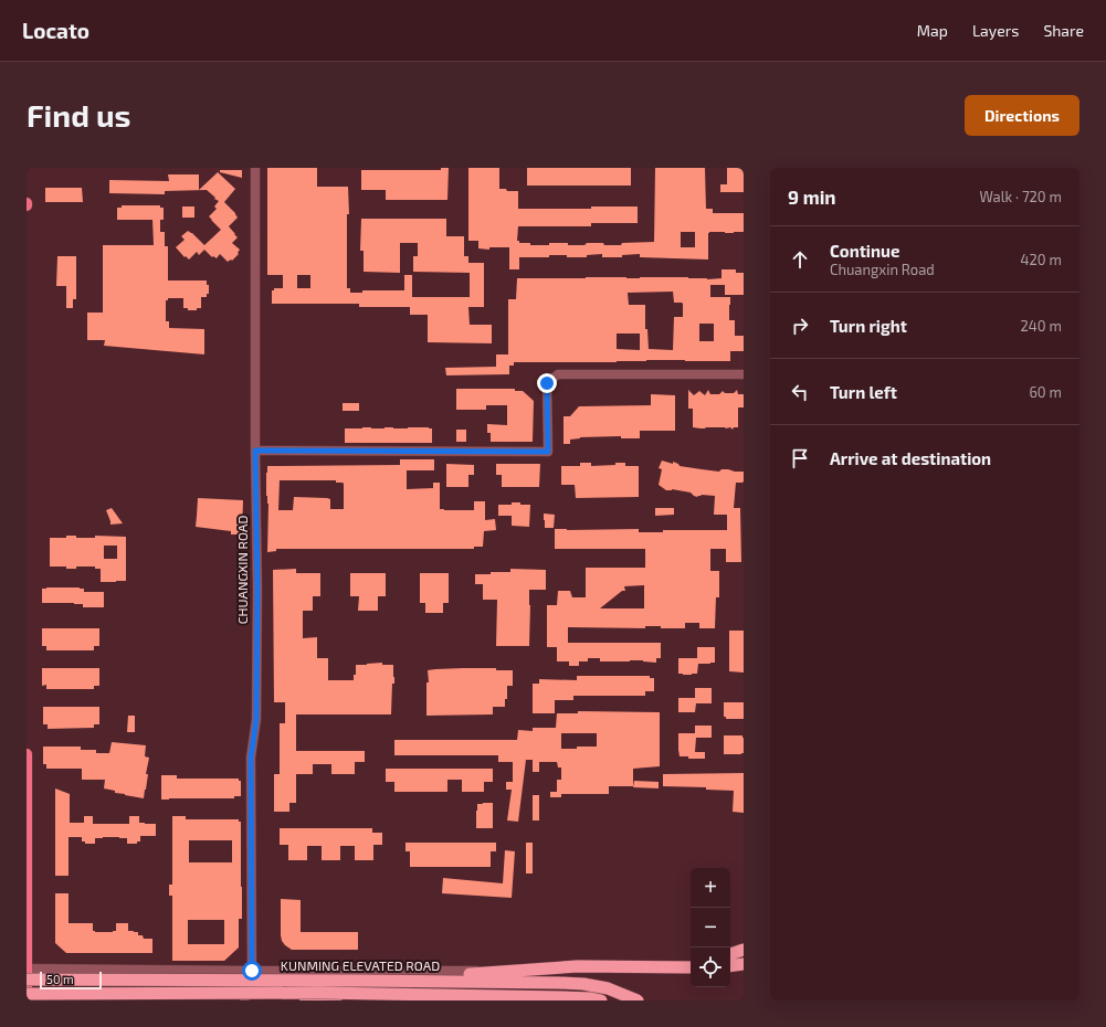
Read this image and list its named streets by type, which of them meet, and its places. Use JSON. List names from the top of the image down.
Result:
{
  "streets": {
    "highway": ["KUNMING ELEVATED ROAD"],
    "street": ["CHUANGXIN ROAD"]
  },
  "scale_bar": "50 m",
  "page": {
    "header": "Locato",
    "nav": ["Map", "Layers", "Share"],
    "buttons": "Directions",
    "title": "Find us",
    "heading": ["9 min", "Walk · 720 m"],
    "list": [
      ["Continue", "Chuangxin Road", "420 m"],
      ["Turn right", "240 m"],
      ["Turn left", "60 m"],
      "Arrive at destination"
    ],
    "map_buttons": ["+", "−"],
    "scale": "50 m"
  }
}
